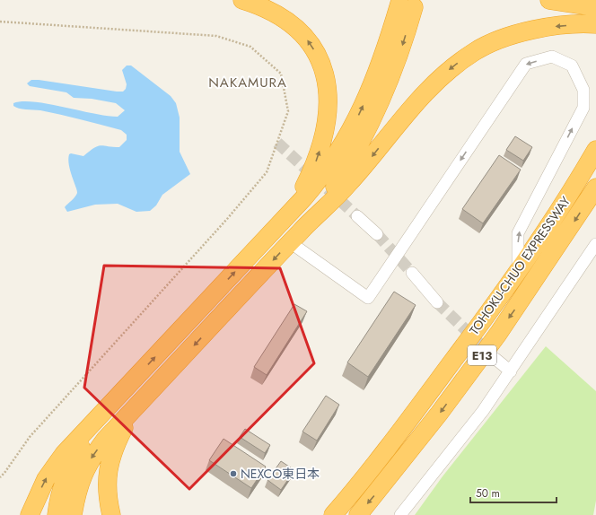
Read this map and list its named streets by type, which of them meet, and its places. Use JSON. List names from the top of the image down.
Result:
{
  "streets": {
    "highway": ["TOHOKU-CHUO EXPRESSWAY", "E13"]
  },
  "districts": ["NAKAMURA"],
  "places": ["NEXCO東日本"],
  "scale_bar": "50 m"
}
